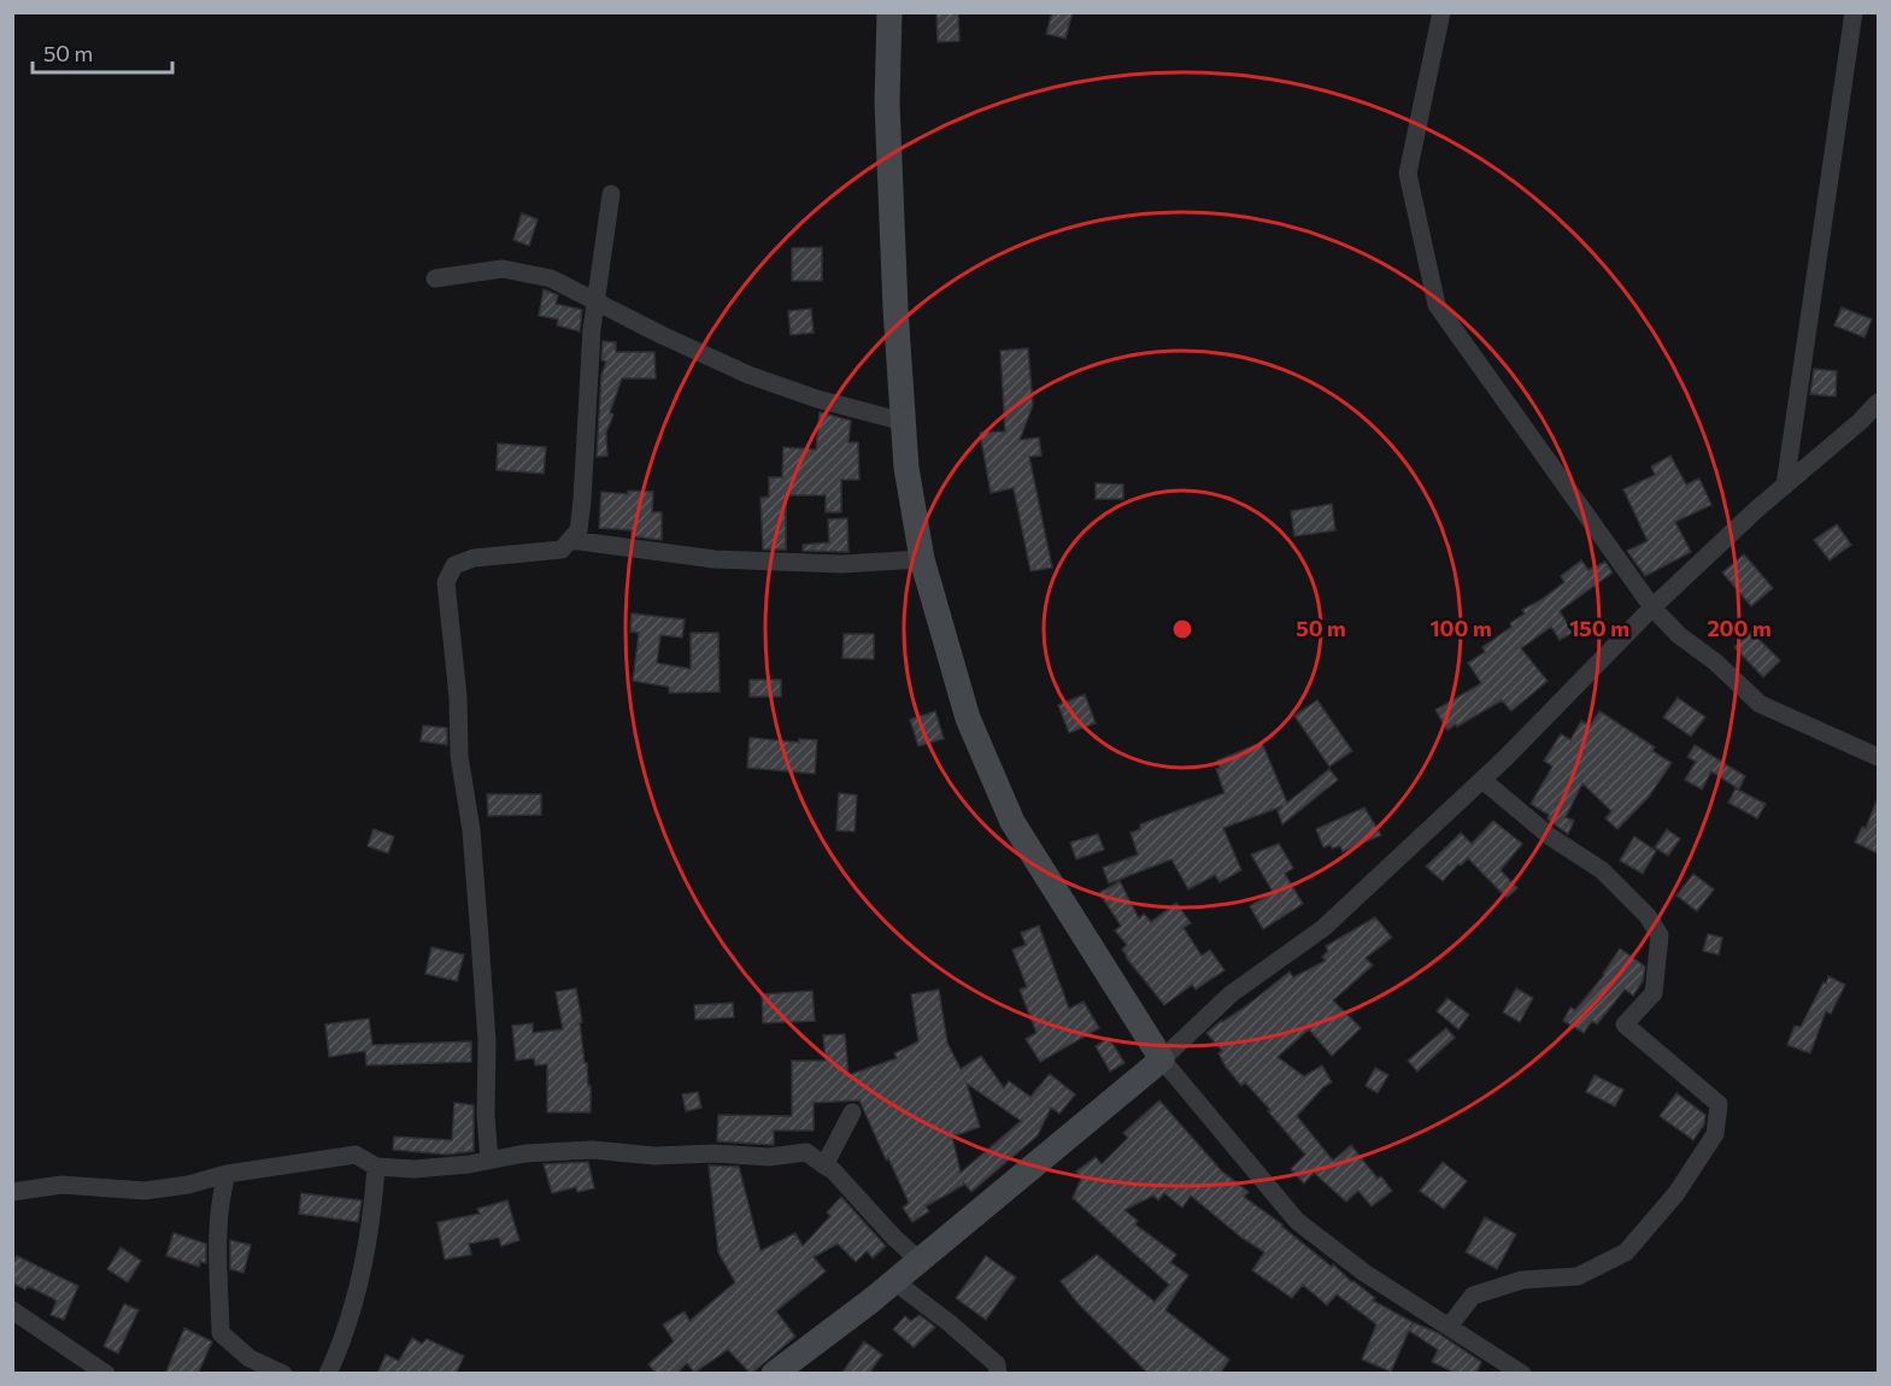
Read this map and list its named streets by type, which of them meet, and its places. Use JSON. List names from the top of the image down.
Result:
{
  "scale_bar": "50 m",
  "rings": [
    "50 m",
    "100 m",
    "150 m",
    "200 m"
  ]
}
